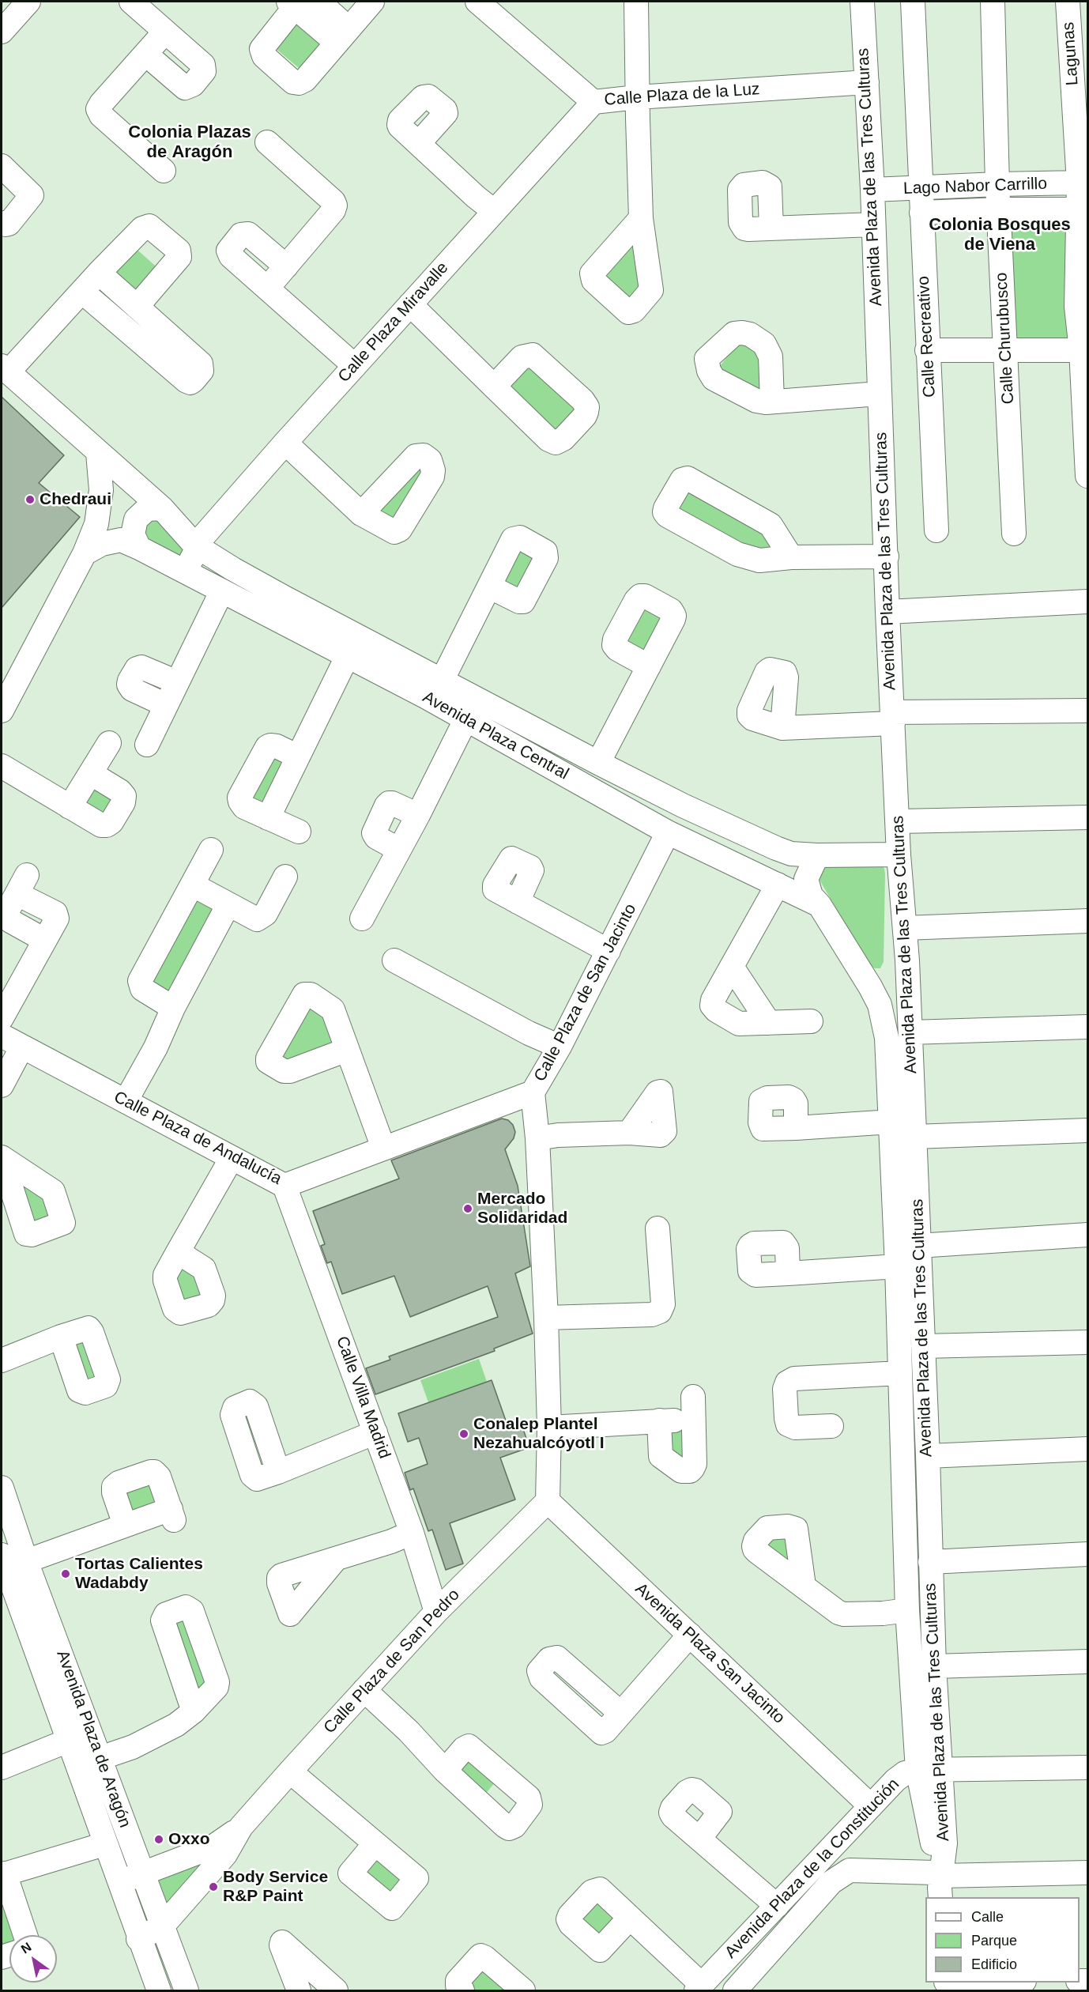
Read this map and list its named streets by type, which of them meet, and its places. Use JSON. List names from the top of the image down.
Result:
{
  "streets": {
    "street": [
      "Lagunas",
      "Calle Plaza de la Luz",
      "Avenida Plaza de las Tres Culturas",
      "Lago Nabor Carrillo",
      "Calle Plaza Miravalle",
      "Calle Recreativo",
      "Calle Churubusco",
      "Avenida Plaza Central",
      "Calle Plaza de San Jacinto",
      "Calle Plaza de Andalucía",
      "Calle Villa Madrid",
      "Avenida Plaza San Jacinto",
      "Calle Plaza de San Pedro",
      "Avenida Plaza de Aragón",
      "Avenida Plaza de la Constitución"
    ]
  },
  "crossings": [
    ["Lagunas", "Lago Nabor Carrillo"],
    ["Calle Plaza de la Luz", "Avenida Plaza de las Tres Culturas"],
    ["Calle Plaza de la Luz", "Calle Plaza Miravalle"],
    ["Avenida Plaza de las Tres Culturas", "Lago Nabor Carrillo"],
    ["Avenida Plaza de las Tres Culturas", "Avenida Plaza Central"],
    ["Avenida Plaza de las Tres Culturas", "Avenida Plaza de la Constitución"],
    ["Lago Nabor Carrillo", "Calle Recreativo"],
    ["Lago Nabor Carrillo", "Calle Churubusco"],
    ["Calle Plaza Miravalle", "Avenida Plaza Central"],
    ["Avenida Plaza Central", "Calle Plaza de San Jacinto"],
    ["Calle Plaza de San Jacinto", "Calle Plaza de Andalucía"],
    ["Calle Plaza de San Jacinto", "Avenida Plaza San Jacinto"],
    ["Calle Plaza de San Jacinto", "Calle Plaza de San Pedro"],
    ["Calle Plaza de Andalucía", "Calle Villa Madrid"],
    ["Calle Villa Madrid", "Calle Plaza de San Pedro"],
    ["Avenida Plaza San Jacinto", "Calle Plaza de San Pedro"],
    ["Avenida Plaza San Jacinto", "Avenida Plaza de la Constitución"],
    ["Calle Plaza de San Pedro", "Avenida Plaza de Aragón"]
  ],
  "districts": ["Colonia Plazas de Aragón", "Colonia Bosques de Viena"],
  "places": [
    "Chedraui",
    "Mercado Solidaridad",
    "Conalep Plantel Nezahualcóyotl I",
    "Tortas Calientes Wadabdy",
    "Oxxo",
    "Body Service R&P Paint"
  ],
  "legend": ["Calle", "Parque", "Edificio"],
  "north": "top left"
}
